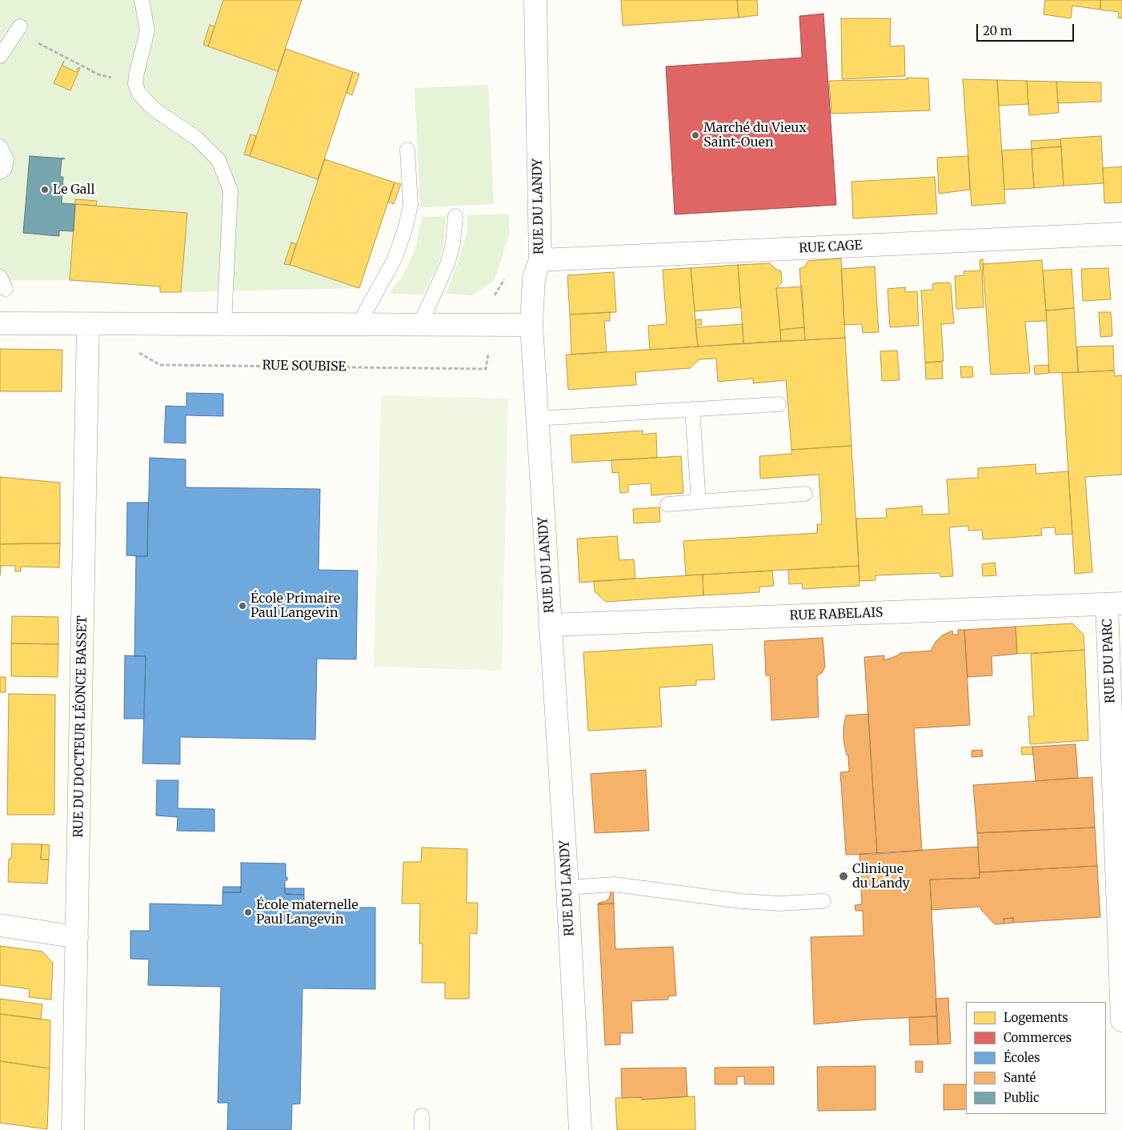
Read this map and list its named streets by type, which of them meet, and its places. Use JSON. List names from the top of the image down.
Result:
{
  "streets": {
    "street": [
      "RUE DU LANDY",
      "RUE CAGE",
      "RUE RABELAIS",
      "RUE DU PARC",
      "RUE DU DOCTEUR LÉONCE BASSET"
    ],
    "path": ["RUE SOUBISE"]
  },
  "crossings": [
    ["RUE DU LANDY", "RUE CAGE"],
    ["RUE DU LANDY", "RUE RABELAIS"],
    ["RUE RABELAIS", "RUE DU PARC"]
  ],
  "places": [
    "Marché du Vieux Saint-Ouen",
    "Le Gall",
    "École Primaire Paul Langevin",
    "Clinique du Landy",
    "École maternelle Paul Langevin"
  ],
  "legend": [
    "Logements",
    "Commerces",
    "Écoles",
    "Santé",
    "Public"
  ],
  "scale_bar": "20 m"
}
